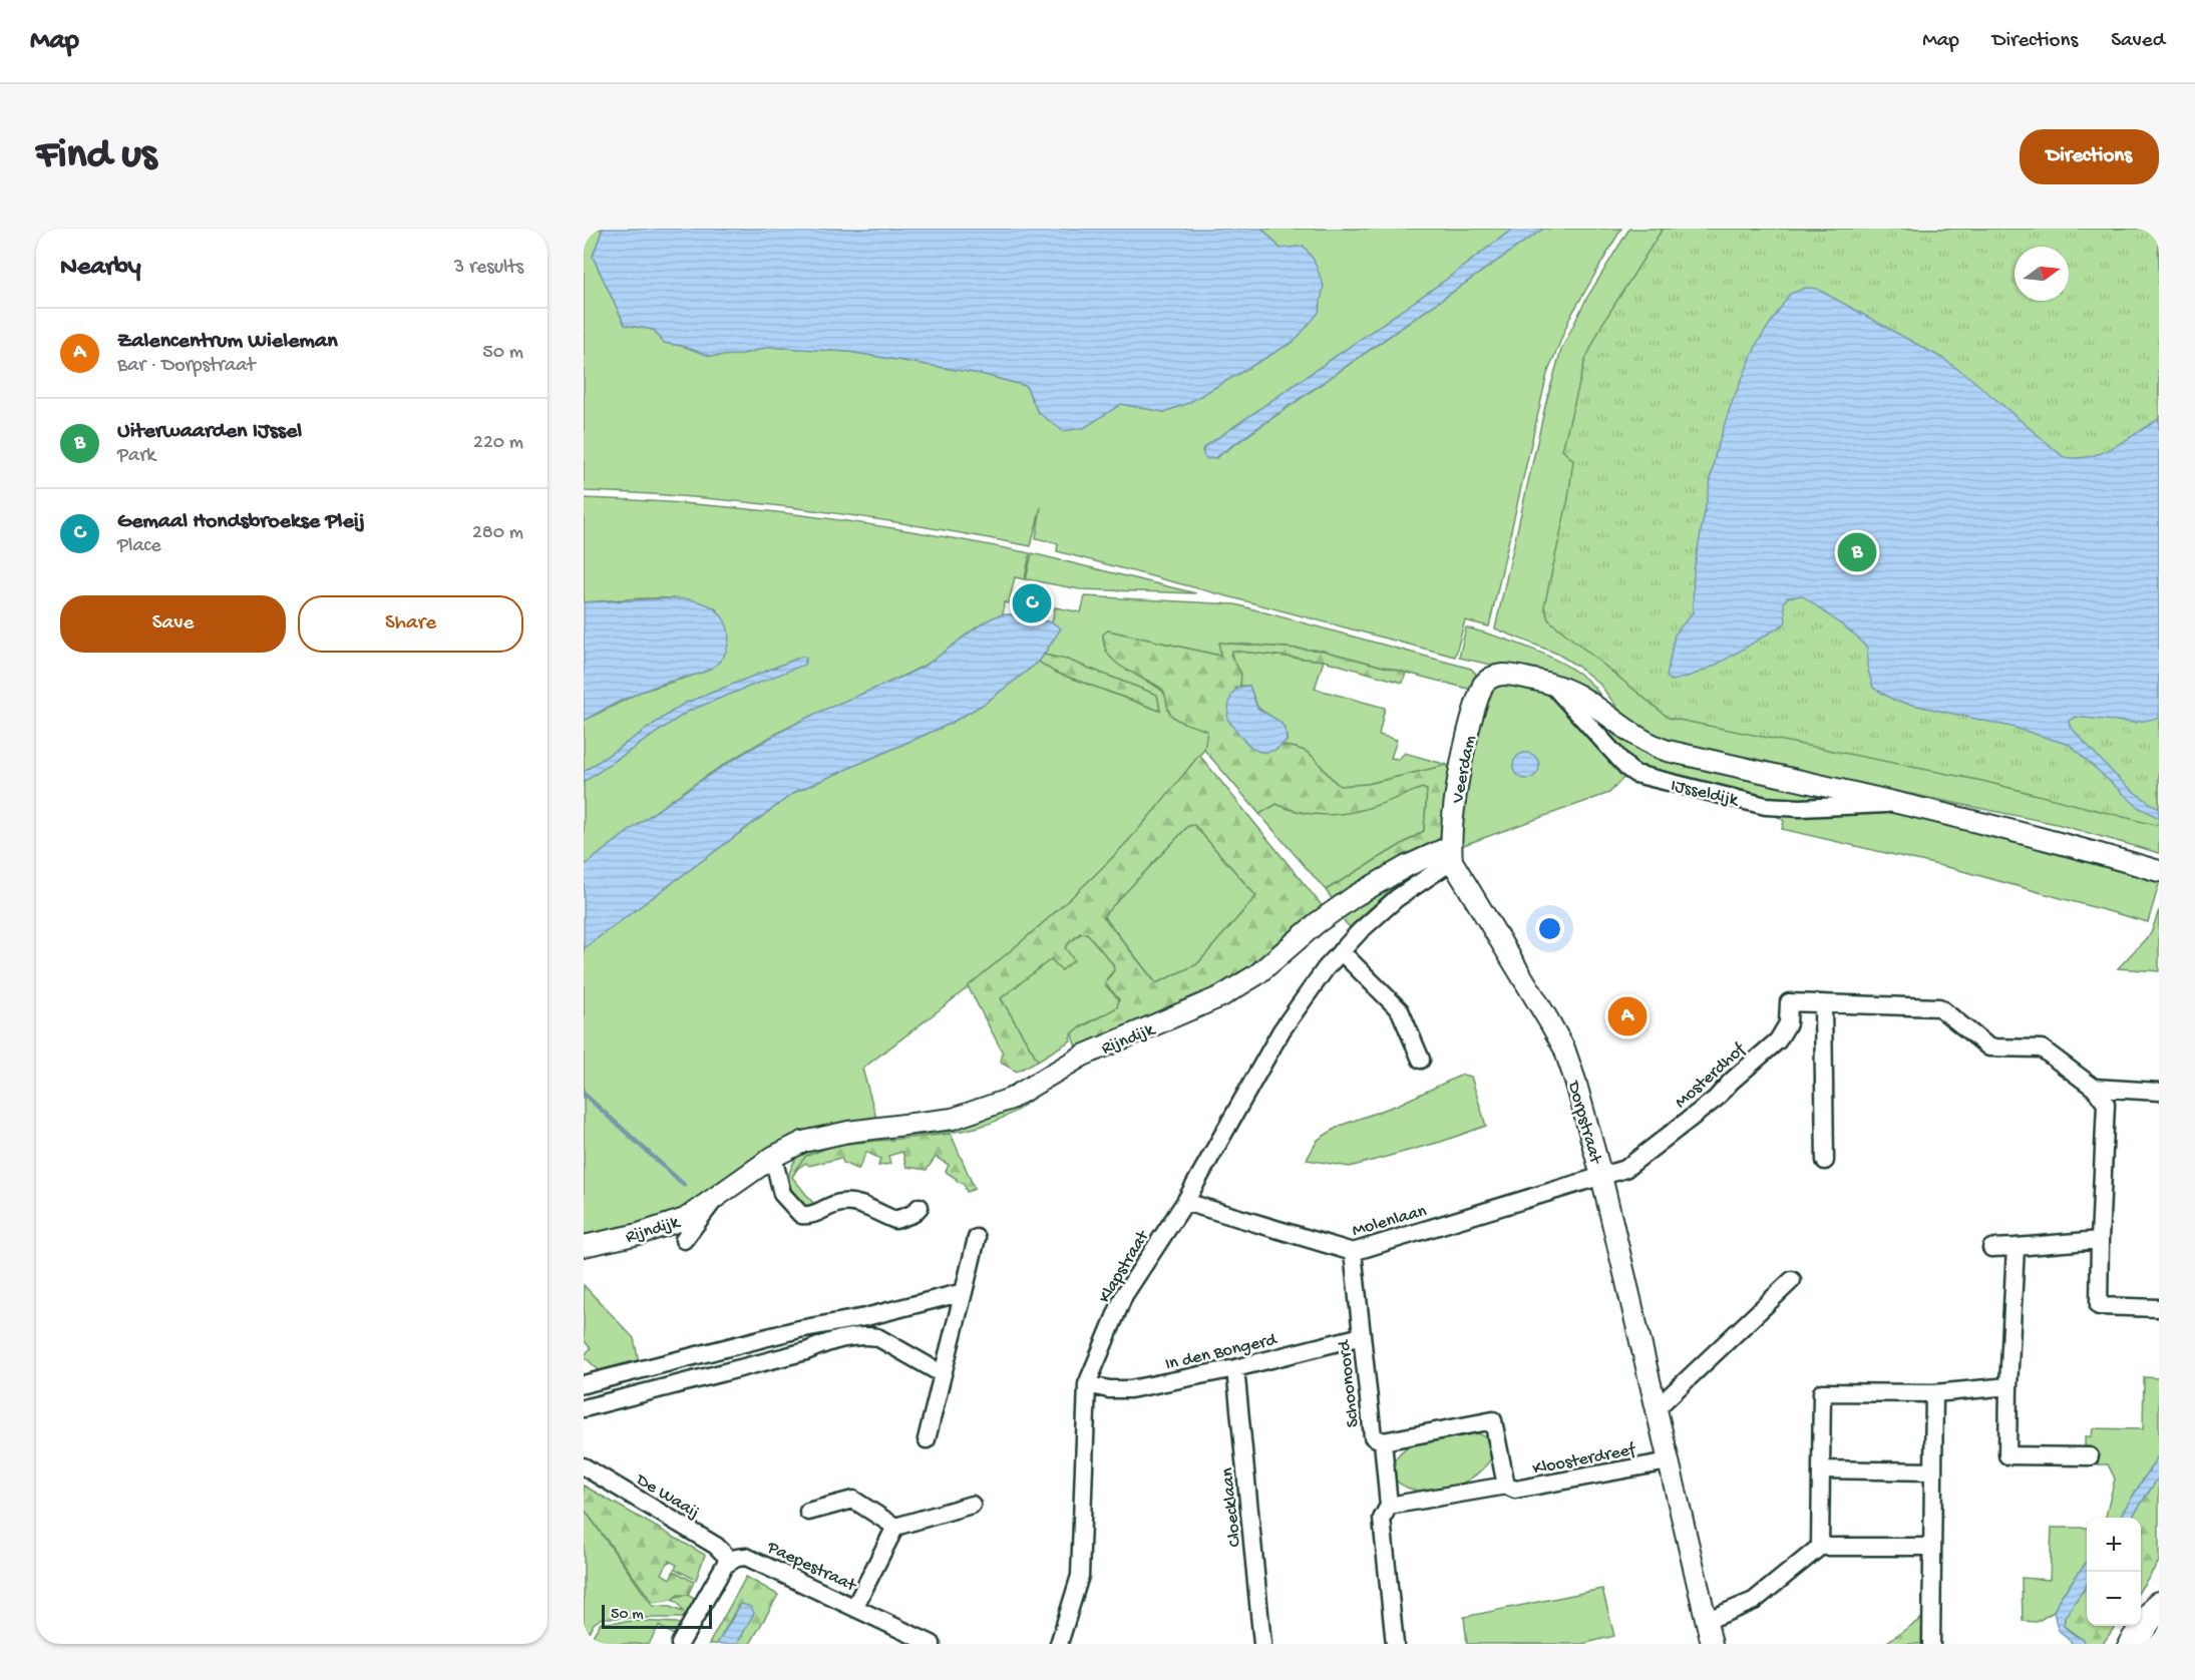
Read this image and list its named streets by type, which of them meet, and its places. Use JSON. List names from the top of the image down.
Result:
{
  "streets": {
    "street": [
      "Veerdam",
      "IJsseldijk",
      "Rijndijk",
      "Mosterdhof",
      "Dorpstraat",
      "Molenlaan",
      "Klapstraat",
      "In den Bongerd",
      "Schoonoord",
      "Kloosterdreef",
      "De Waaij",
      "Cloecklaan",
      "Paepestraat"
    ]
  },
  "crossings": [
    ["Veerdam", "IJsseldijk"],
    ["Veerdam", "Rijndijk"],
    ["Veerdam", "Dorpstraat"],
    ["Veerdam", "Klapstraat"],
    ["Rijndijk", "Dorpstraat"],
    ["Rijndijk", "Klapstraat"],
    ["Mosterdhof", "Dorpstraat"],
    ["Mosterdhof", "Molenlaan"],
    ["Dorpstraat", "Molenlaan"],
    ["Dorpstraat", "Klapstraat"],
    ["Dorpstraat", "Kloosterdreef"],
    ["Molenlaan", "Klapstraat"],
    ["Molenlaan", "Schoonoord"],
    ["Klapstraat", "In den Bongerd"],
    ["In den Bongerd", "Schoonoord"],
    ["In den Bongerd", "Cloecklaan"],
    ["Schoonoord", "Kloosterdreef"],
    ["De Waaij", "Paepestraat"]
  ],
  "scale_bar": "50 m",
  "north": "right",
  "page": {
    "header": "Map",
    "nav": ["Map", "Directions", "Saved"],
    "buttons": [
      "Directions",
      ["Save", "Share"]
    ],
    "title": "Find us",
    "heading": ["Nearby", "3 results"],
    "list": [
      {
        "mark": "A",
        "name": "Zalencentrum Wieleman",
        "note": "Bar · Dorpstraat",
        "value": "50 m"
      },
      {
        "mark": "B",
        "name": "Uiterwaarden IJssel",
        "note": "Park",
        "value": "220 m"
      },
      {
        "mark": "C",
        "name": "Gemaal Hondsbroekse Pleij",
        "note": "Place",
        "value": "280 m"
      }
    ],
    "pins": ["B", "C", "A"],
    "map_buttons": ["+", "−"],
    "scale": "50 m"
  }
}
